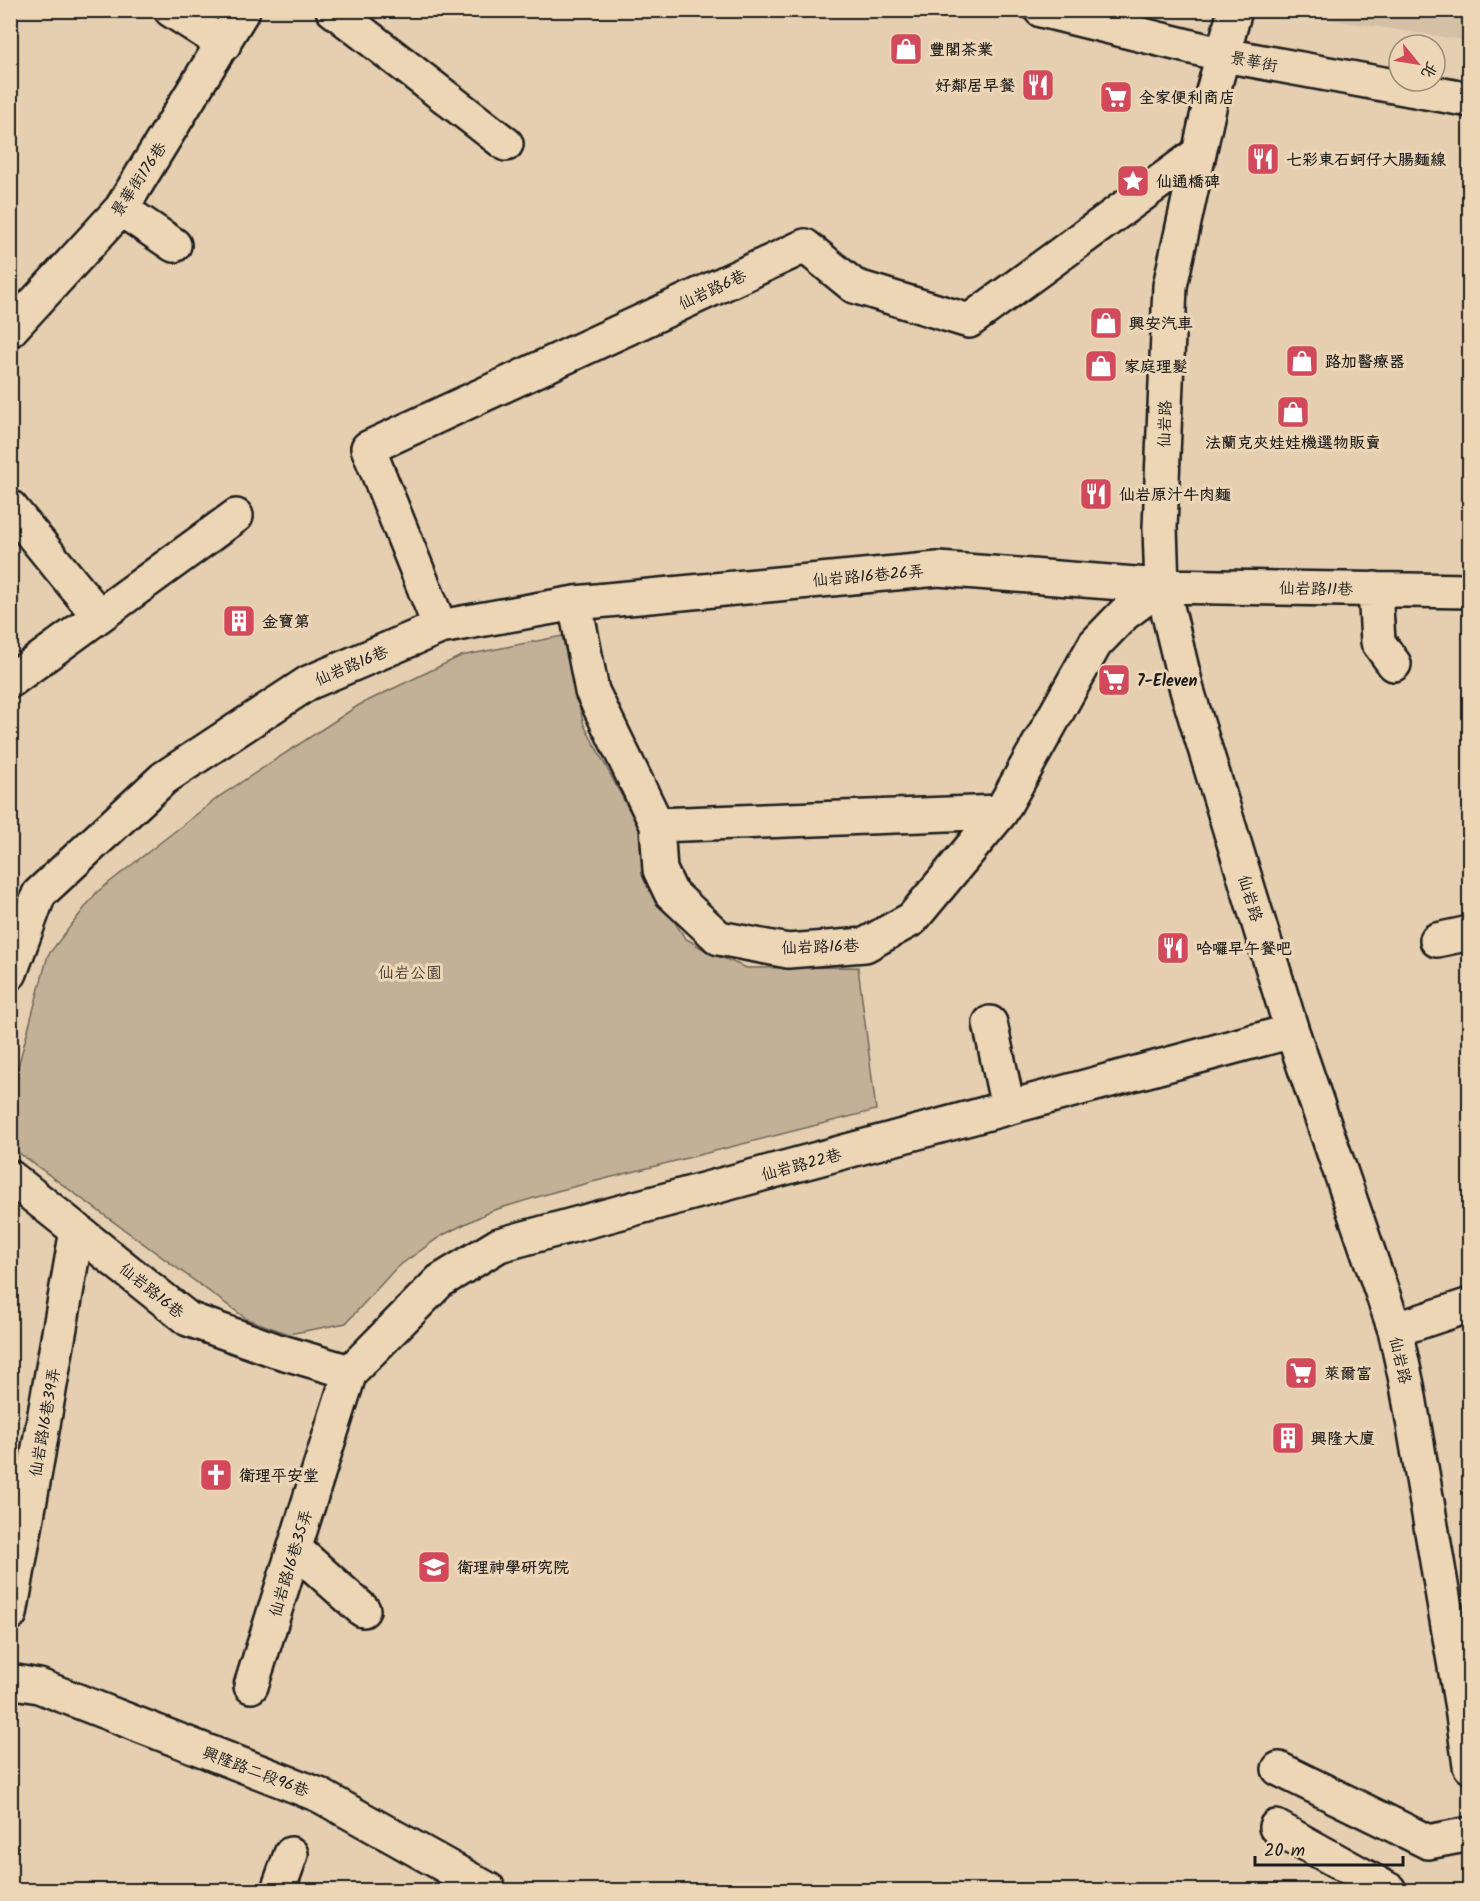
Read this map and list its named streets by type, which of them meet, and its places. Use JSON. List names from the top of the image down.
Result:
{
  "streets": {
    "street": [
      "景華街",
      "景華街176巷",
      "仙岩路6巷",
      "仙岩路",
      "仙岩路16巷26弄",
      "仙岩路11巷",
      "仙岩路16巷",
      "仙岩路22巷",
      "仙岩路16巷39弄",
      "仙岩路16巷35弄",
      "興隆路二段96巷"
    ]
  },
  "crossings": [
    ["景華街", "仙岩路"],
    ["仙岩路6巷", "仙岩路"],
    ["仙岩路6巷", "仙岩路16巷"],
    ["仙岩路", "仙岩路16巷26弄"],
    ["仙岩路", "仙岩路11巷"],
    ["仙岩路", "仙岩路16巷"],
    ["仙岩路", "仙岩路22巷"],
    ["仙岩路16巷26弄", "仙岩路11巷"],
    ["仙岩路16巷26弄", "仙岩路16巷"],
    ["仙岩路11巷", "仙岩路16巷"],
    ["仙岩路16巷", "仙岩路22巷"],
    ["仙岩路16巷", "仙岩路16巷39弄"],
    ["仙岩路16巷", "仙岩路16巷35弄"],
    ["仙岩路22巷", "仙岩路16巷35弄"]
  ],
  "parks": ["仙岩公園"],
  "places": {
    "shop": [
      "豐閣茶業",
      "興安汽車",
      "路加醫療器",
      "家庭理髮",
      "法蘭克夾娃娃機選物販賣"
    ],
    "restaurant": [
      "好鄰居早餐",
      "七彩東石蚵仔大腸麵線",
      "仙岩原汁牛肉麵",
      "哈囉早午餐吧"
    ],
    "supermarket": ["全家便利商店", "7-Eleven", "萊爾富"],
    "place": ["仙通橋碑"],
    "building": ["金寶第", "興隆大廈"],
    "church": ["衛理平安堂"],
    "school or university": ["衛理神學研究院"]
  },
  "scale_bar": "20 m",
  "north": "bottom right"
}
